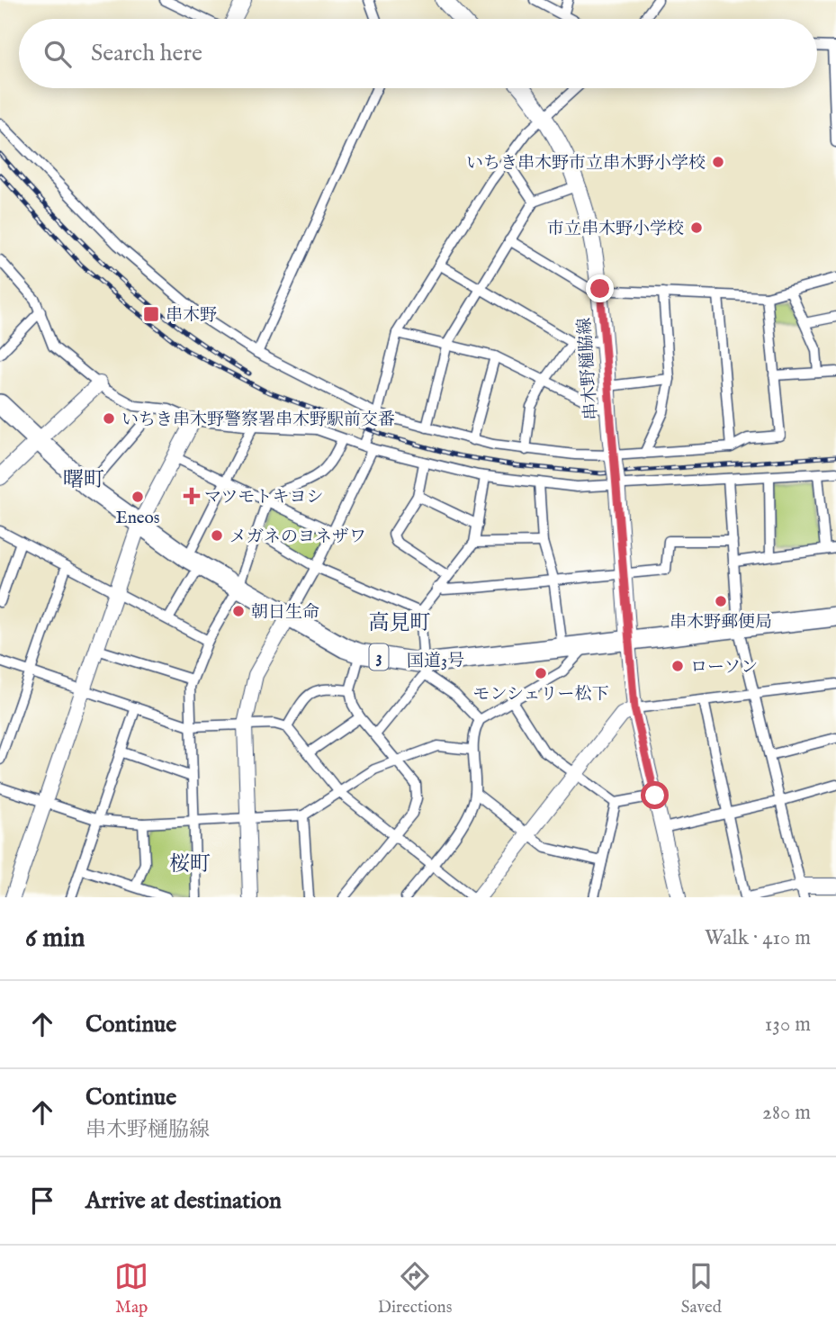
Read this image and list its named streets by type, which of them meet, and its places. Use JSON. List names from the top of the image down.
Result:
{
  "streets": {
    "highway": ["3", "国道3号"],
    "main road": ["串木野樋脇線"]
  },
  "crossings": [
    ["串木野樋脇線", "国道3号"]
  ],
  "districts": ["曙町", "高見町", "桜町"],
  "places": {
    "other": [
      "いちき串木野市立串木野小学校",
      "市立串木野小学校",
      "いちき串木野警察署串木野駅前交番",
      "Eneos",
      "メガネのヨネザワ",
      "串木野郵便局",
      "朝日生命",
      "ローソン",
      "モンシェリー松下"
    ],
    "transit": ["串木野"],
    "health": ["マツモトキヨシ"]
  },
  "page": {
    "search": "Search here",
    "heading": ["6 min", "Walk · 410 m"],
    "list": [
      ["Continue", "130 m"],
      ["Continue", "串木野樋脇線", "280 m"],
      "Arrive at destination"
    ],
    "nav": ["Map", "Directions", "Saved"]
  }
}
